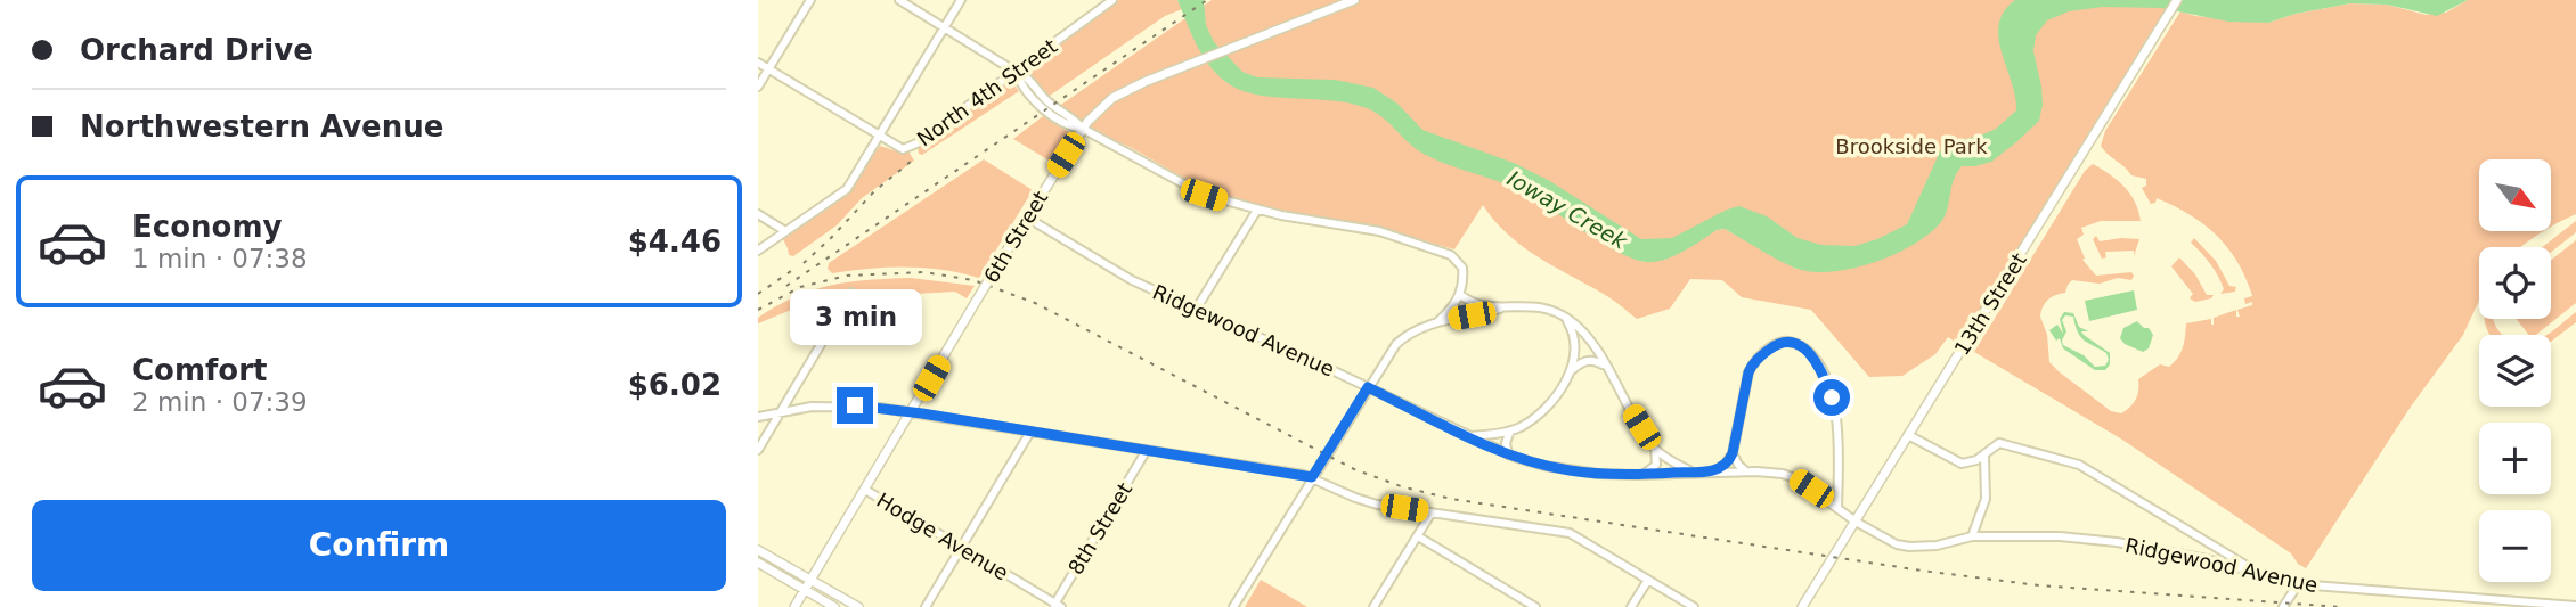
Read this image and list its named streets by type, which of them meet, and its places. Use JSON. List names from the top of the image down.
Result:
{
  "streets": {
    "main road": ["6th Street", "13th Street"],
    "street": [
      "North 4th Street",
      "Ridgewood Avenue",
      "8th Street",
      "Hodge Avenue"
    ]
  },
  "crossings": [
    ["6th Street", "Ridgewood Avenue"],
    ["6th Street", "Hodge Avenue"],
    ["13th Street", "Ridgewood Avenue"],
    ["8th Street", "Hodge Avenue"]
  ],
  "water": ["Ioway Creek"],
  "parks": ["Brookside Park"],
  "north": "bottom right",
  "page": {
    "banner": ["Orchard Drive", "Northwestern Avenue"],
    "map_buttons": ["+", "−"],
    "list": [
      {
        "name": "Economy",
        "note": "1 min · 07:38",
        "value": "$4.46"
      },
      {
        "name": "Comfort",
        "note": "2 min · 07:39",
        "value": "$6.02"
      }
    ],
    "bubble": "3 min",
    "buttons": "Confirm"
  }
}
